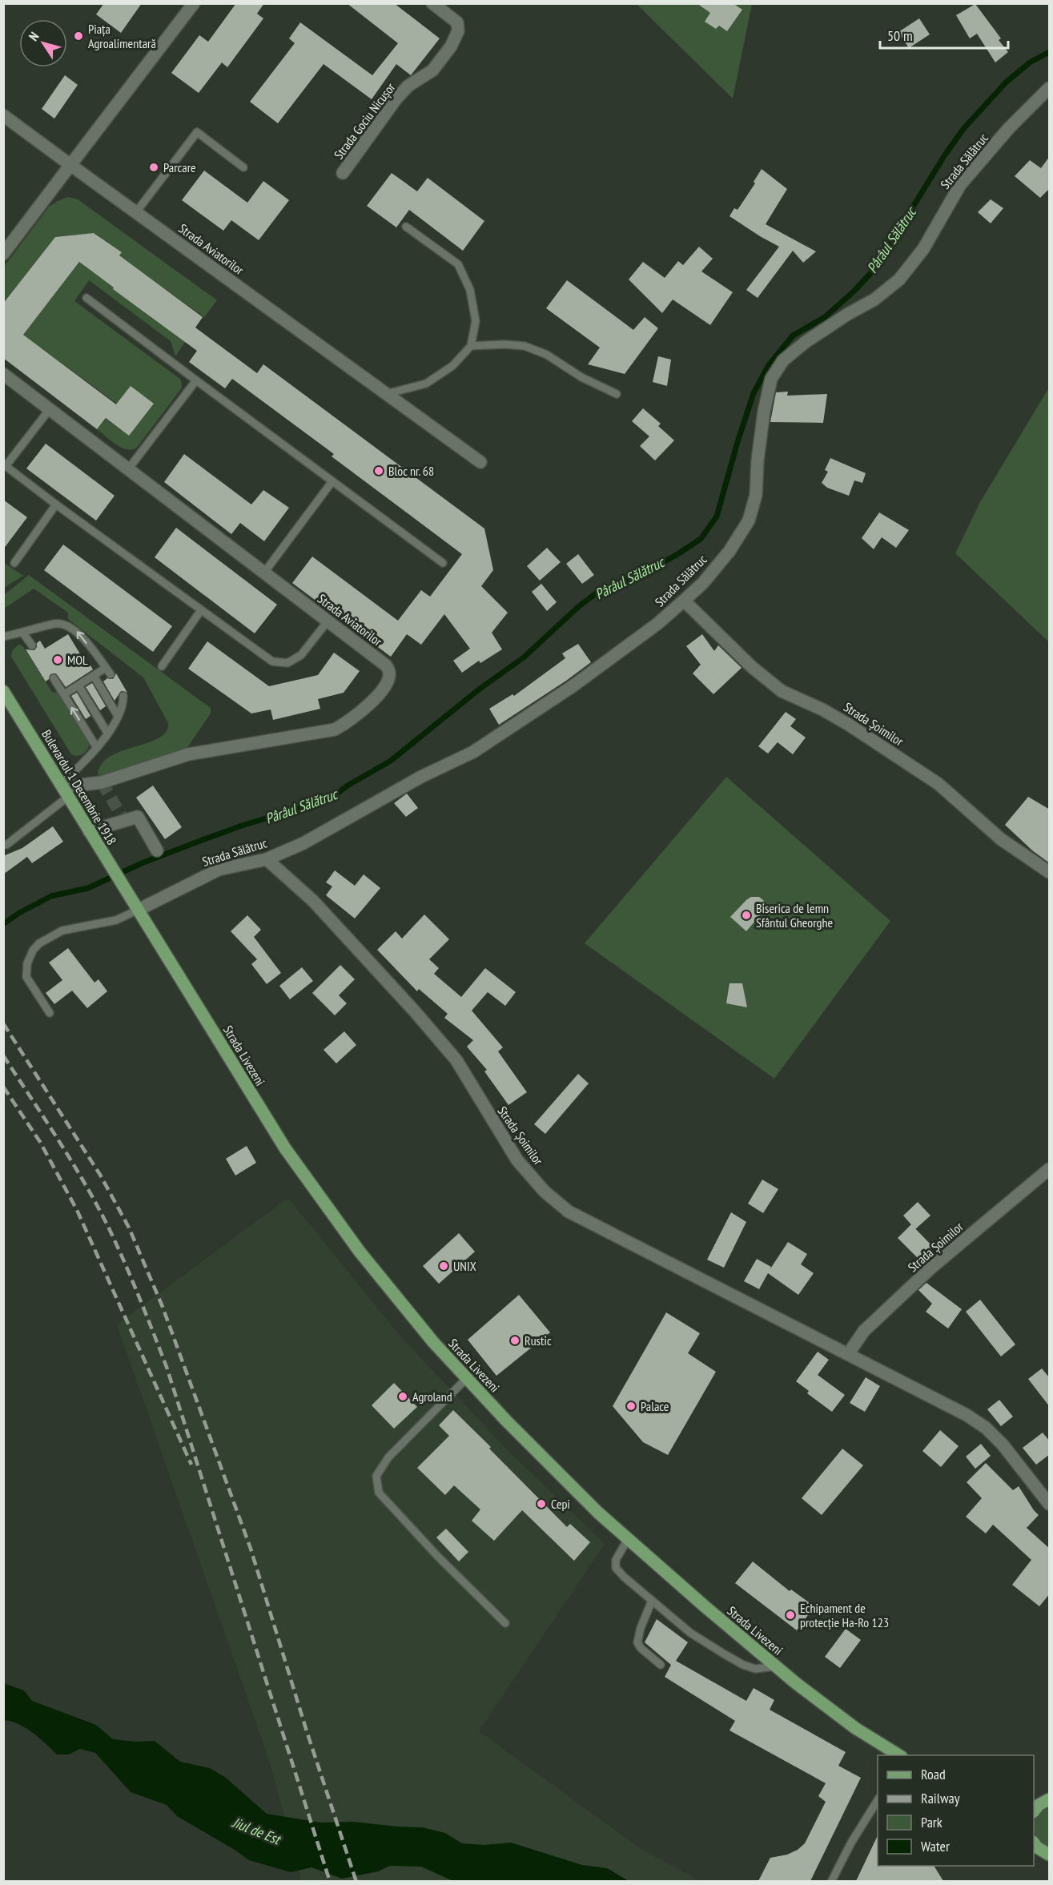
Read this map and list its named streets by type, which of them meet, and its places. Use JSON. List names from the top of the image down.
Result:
{
  "streets": {
    "main road": ["Bulevardul 1 Decembrie 1918", "Strada Livezeni"],
    "street": [
      "Strada Gociu Nicușor",
      "Strada Sălătruc",
      "Strada Aviatorilor",
      "Strada Șoimilor"
    ]
  },
  "crossings": [
    ["Strada Sălătruc", "Strada Șoimilor"],
    ["Strada Sălătruc", "Strada Livezeni"],
    ["Strada Aviatorilor", "Bulevardul 1 Decembrie 1918"],
    ["Bulevardul 1 Decembrie 1918", "Strada Livezeni"]
  ],
  "water": ["Pârâul Sălătruc", "Jiul de Est"],
  "places": [
    "Piața Agroalimentară",
    "Parcare",
    "Bloc nr. 68",
    "MOL",
    "Biserica de lemn Sfântul Gheorghe",
    "UNIX",
    "Rustic",
    "Agroland",
    "Palace",
    "Cepi",
    "Echipament de protecție Ha-Ro 123"
  ],
  "legend": [
    "Road",
    "Railway",
    "Park",
    "Water"
  ],
  "scale_bar": "50 m",
  "north": "top left"
}
